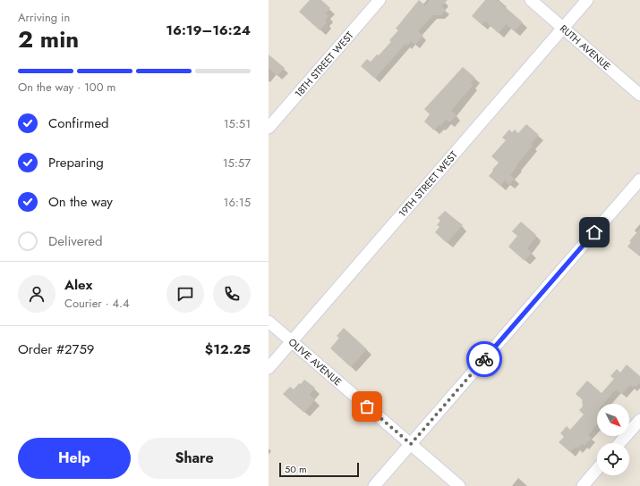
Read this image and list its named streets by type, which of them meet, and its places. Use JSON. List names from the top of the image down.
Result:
{
  "streets": {
    "street": [
      "RUTH AVENUE",
      "18TH STREET WEST",
      "19TH STREET WEST",
      "OLIVE AVENUE"
    ]
  },
  "crossings": [
    ["RUTH AVENUE", "19TH STREET WEST"],
    ["19TH STREET WEST", "OLIVE AVENUE"]
  ],
  "scale_bar": "50 m",
  "north": "bottom right",
  "page": {
    "heading": ["2 min", "Arriving in", "16:19–16:24"],
    "panel": [
      "Alex",
      "Courier · 4.4",
      "Order #2759",
      "$12.25"
    ],
    "bar": "On the way · 100 m",
    "list": [
      ["Confirmed", "15:51"],
      ["Preparing", "15:57"],
      ["On the way", "16:15"],
      "Delivered"
    ],
    "buttons": ["Help", "Share"],
    "scale": "50 m"
  }
}
